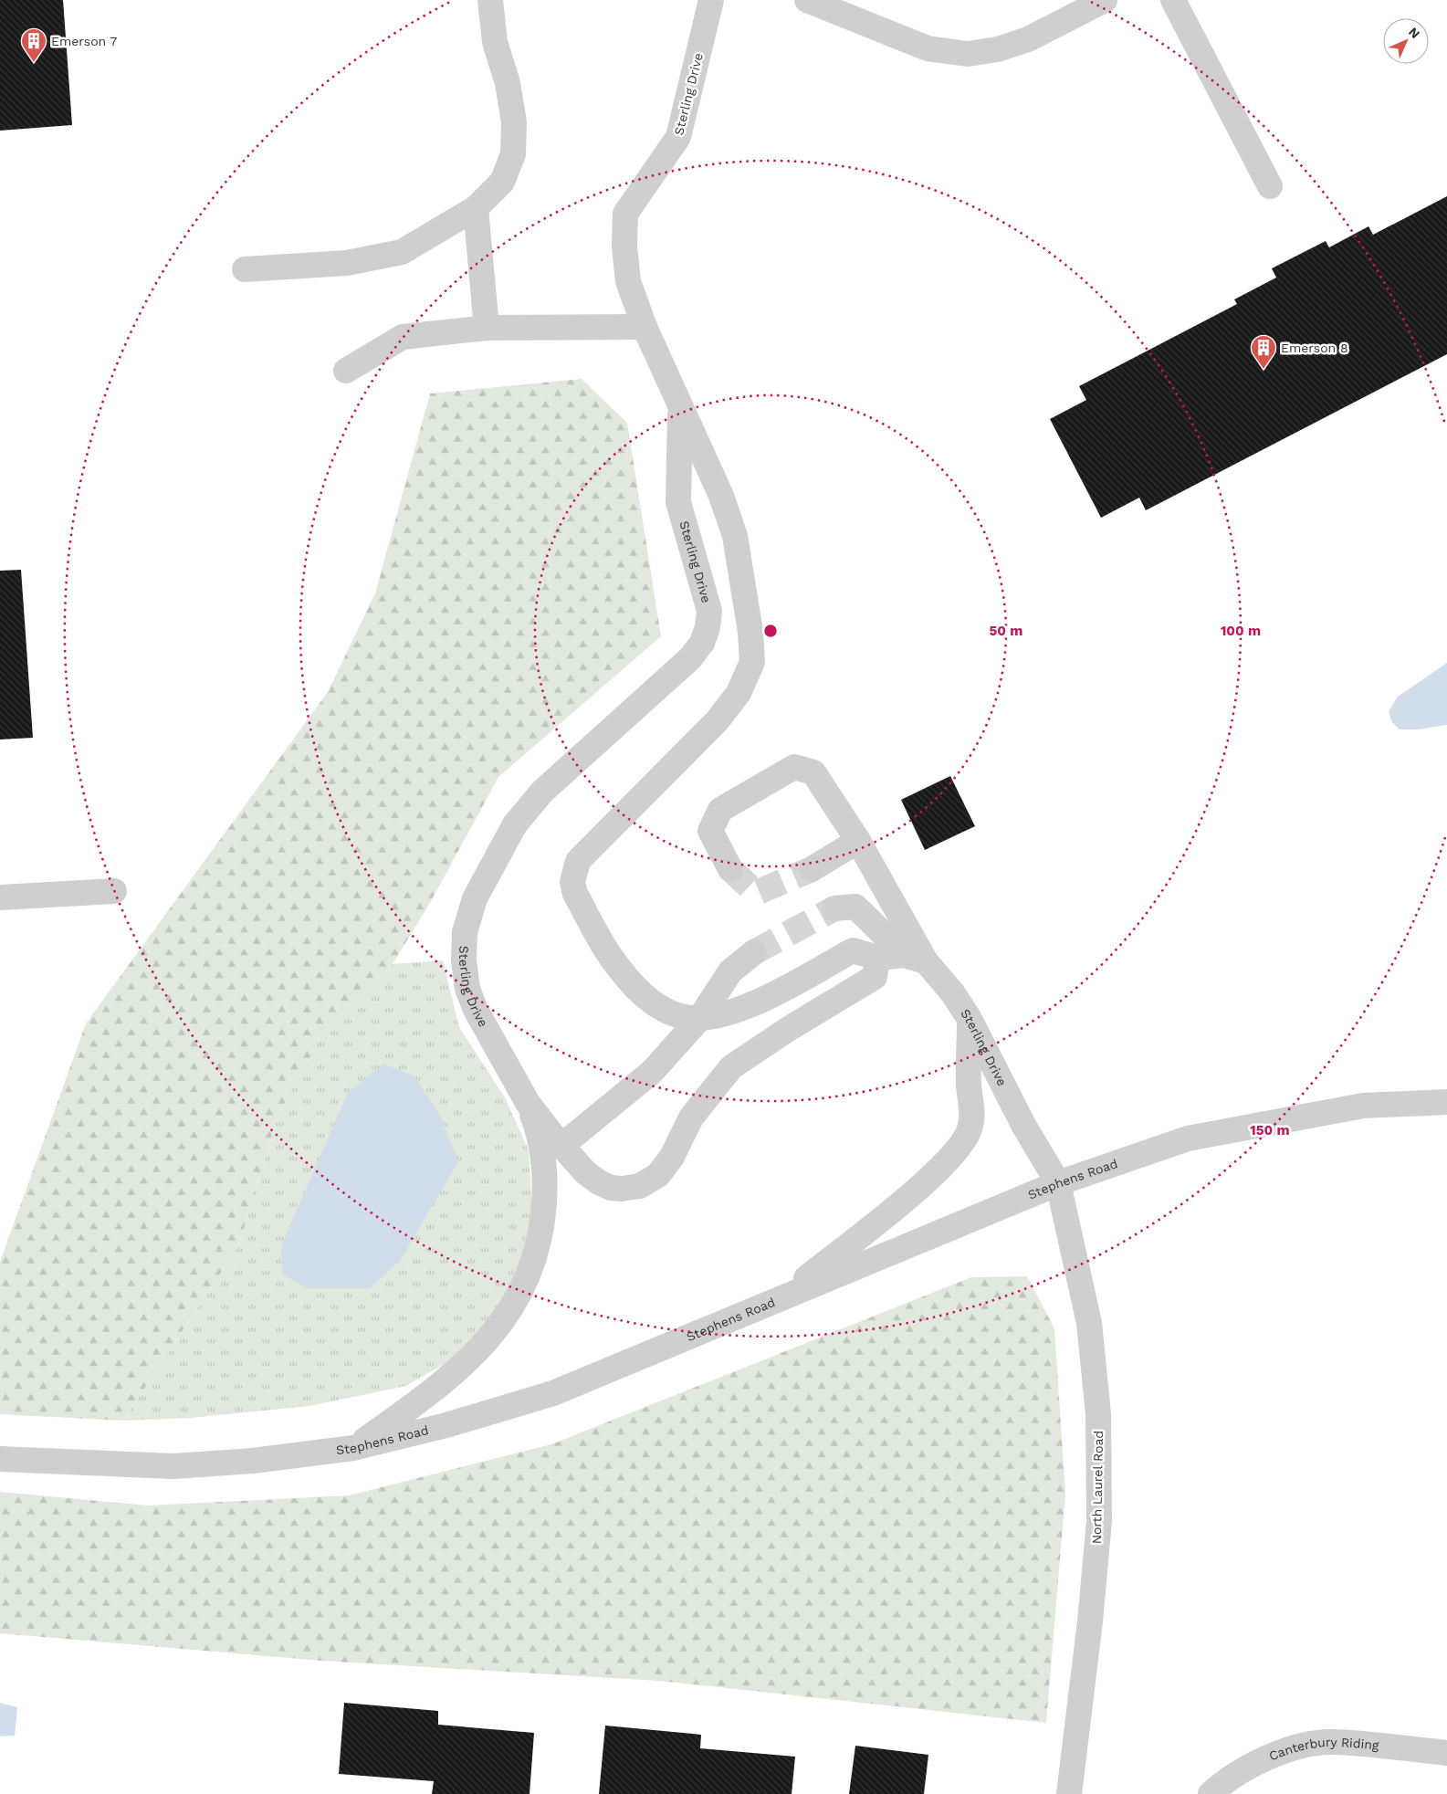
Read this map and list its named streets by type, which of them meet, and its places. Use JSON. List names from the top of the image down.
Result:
{
  "streets": {
    "street": [
      "Sterling Drive",
      "Stephens Road",
      "North Laurel Road",
      "Canterbury Riding"
    ]
  },
  "crossings": [
    ["Sterling Drive", "Stephens Road"],
    ["Sterling Drive", "North Laurel Road"],
    ["Stephens Road", "North Laurel Road"]
  ],
  "places": {
    "building": ["Emerson 7", "Emerson 8"]
  },
  "north": "top right",
  "rings": ["50 m", "100 m", "150 m"]
}
